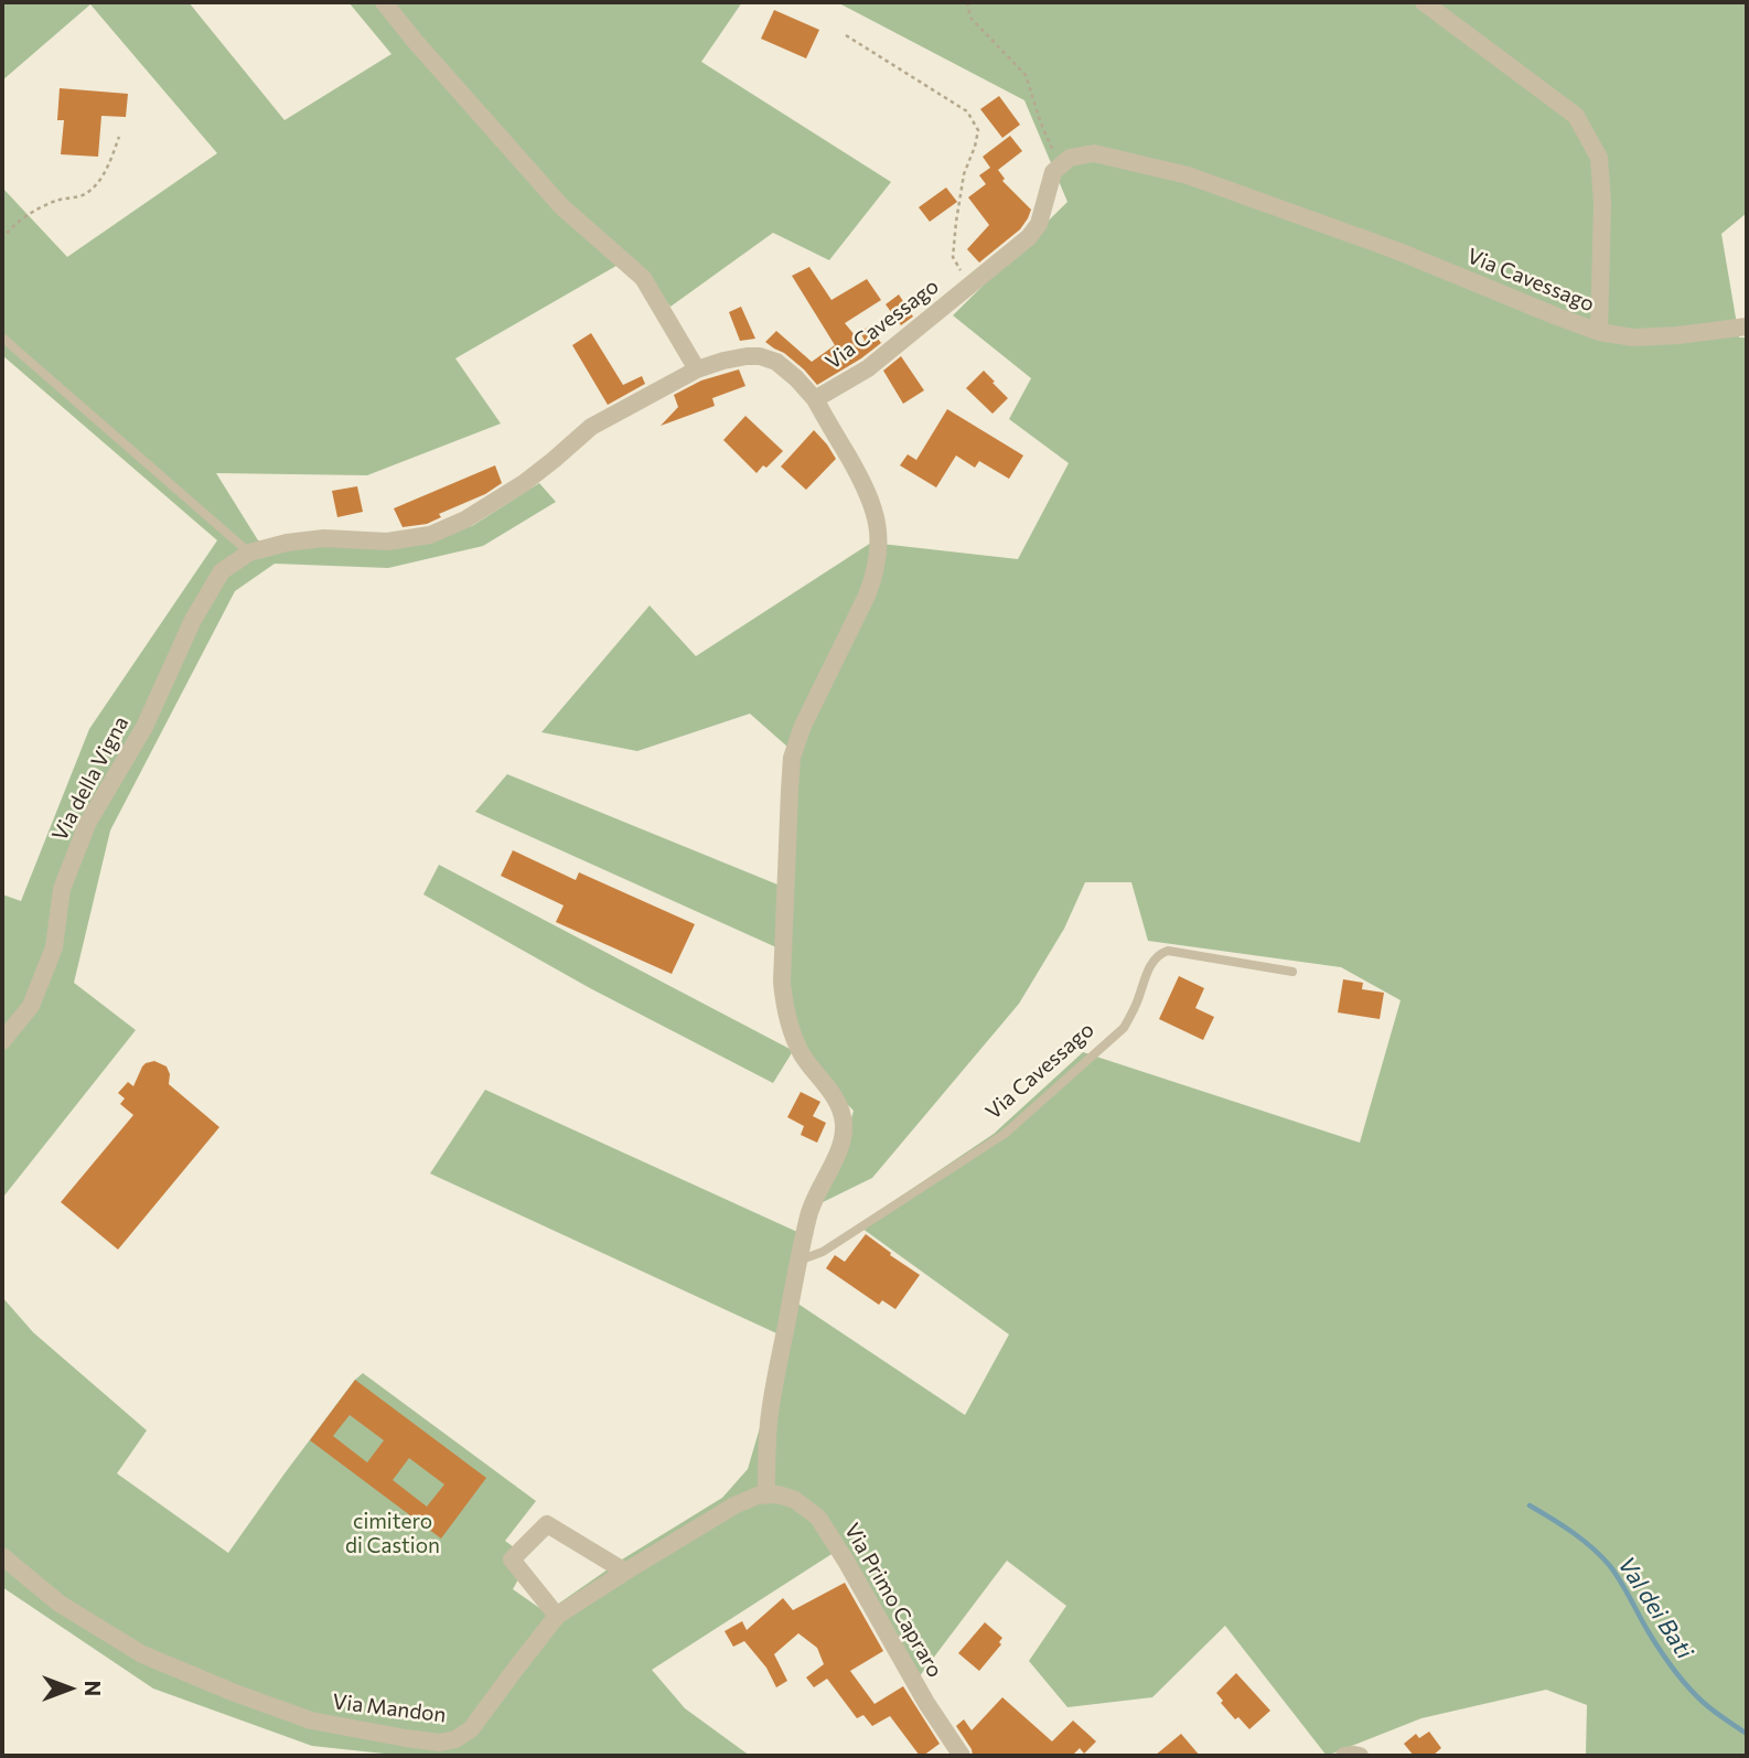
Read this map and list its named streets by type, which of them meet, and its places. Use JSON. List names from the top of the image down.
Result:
{
  "streets": {
    "street": [
      "Via Cavessago",
      "Via della Vigna",
      "Via Primo Capraro",
      "Via Mandon"
    ]
  },
  "crossings": [
    ["Via Cavessago", "Via della Vigna"],
    ["Via Primo Capraro", "Via Mandon"]
  ],
  "water": ["Val dei Bati"],
  "parks": ["cimitero di Castion"],
  "north": "right"
}
